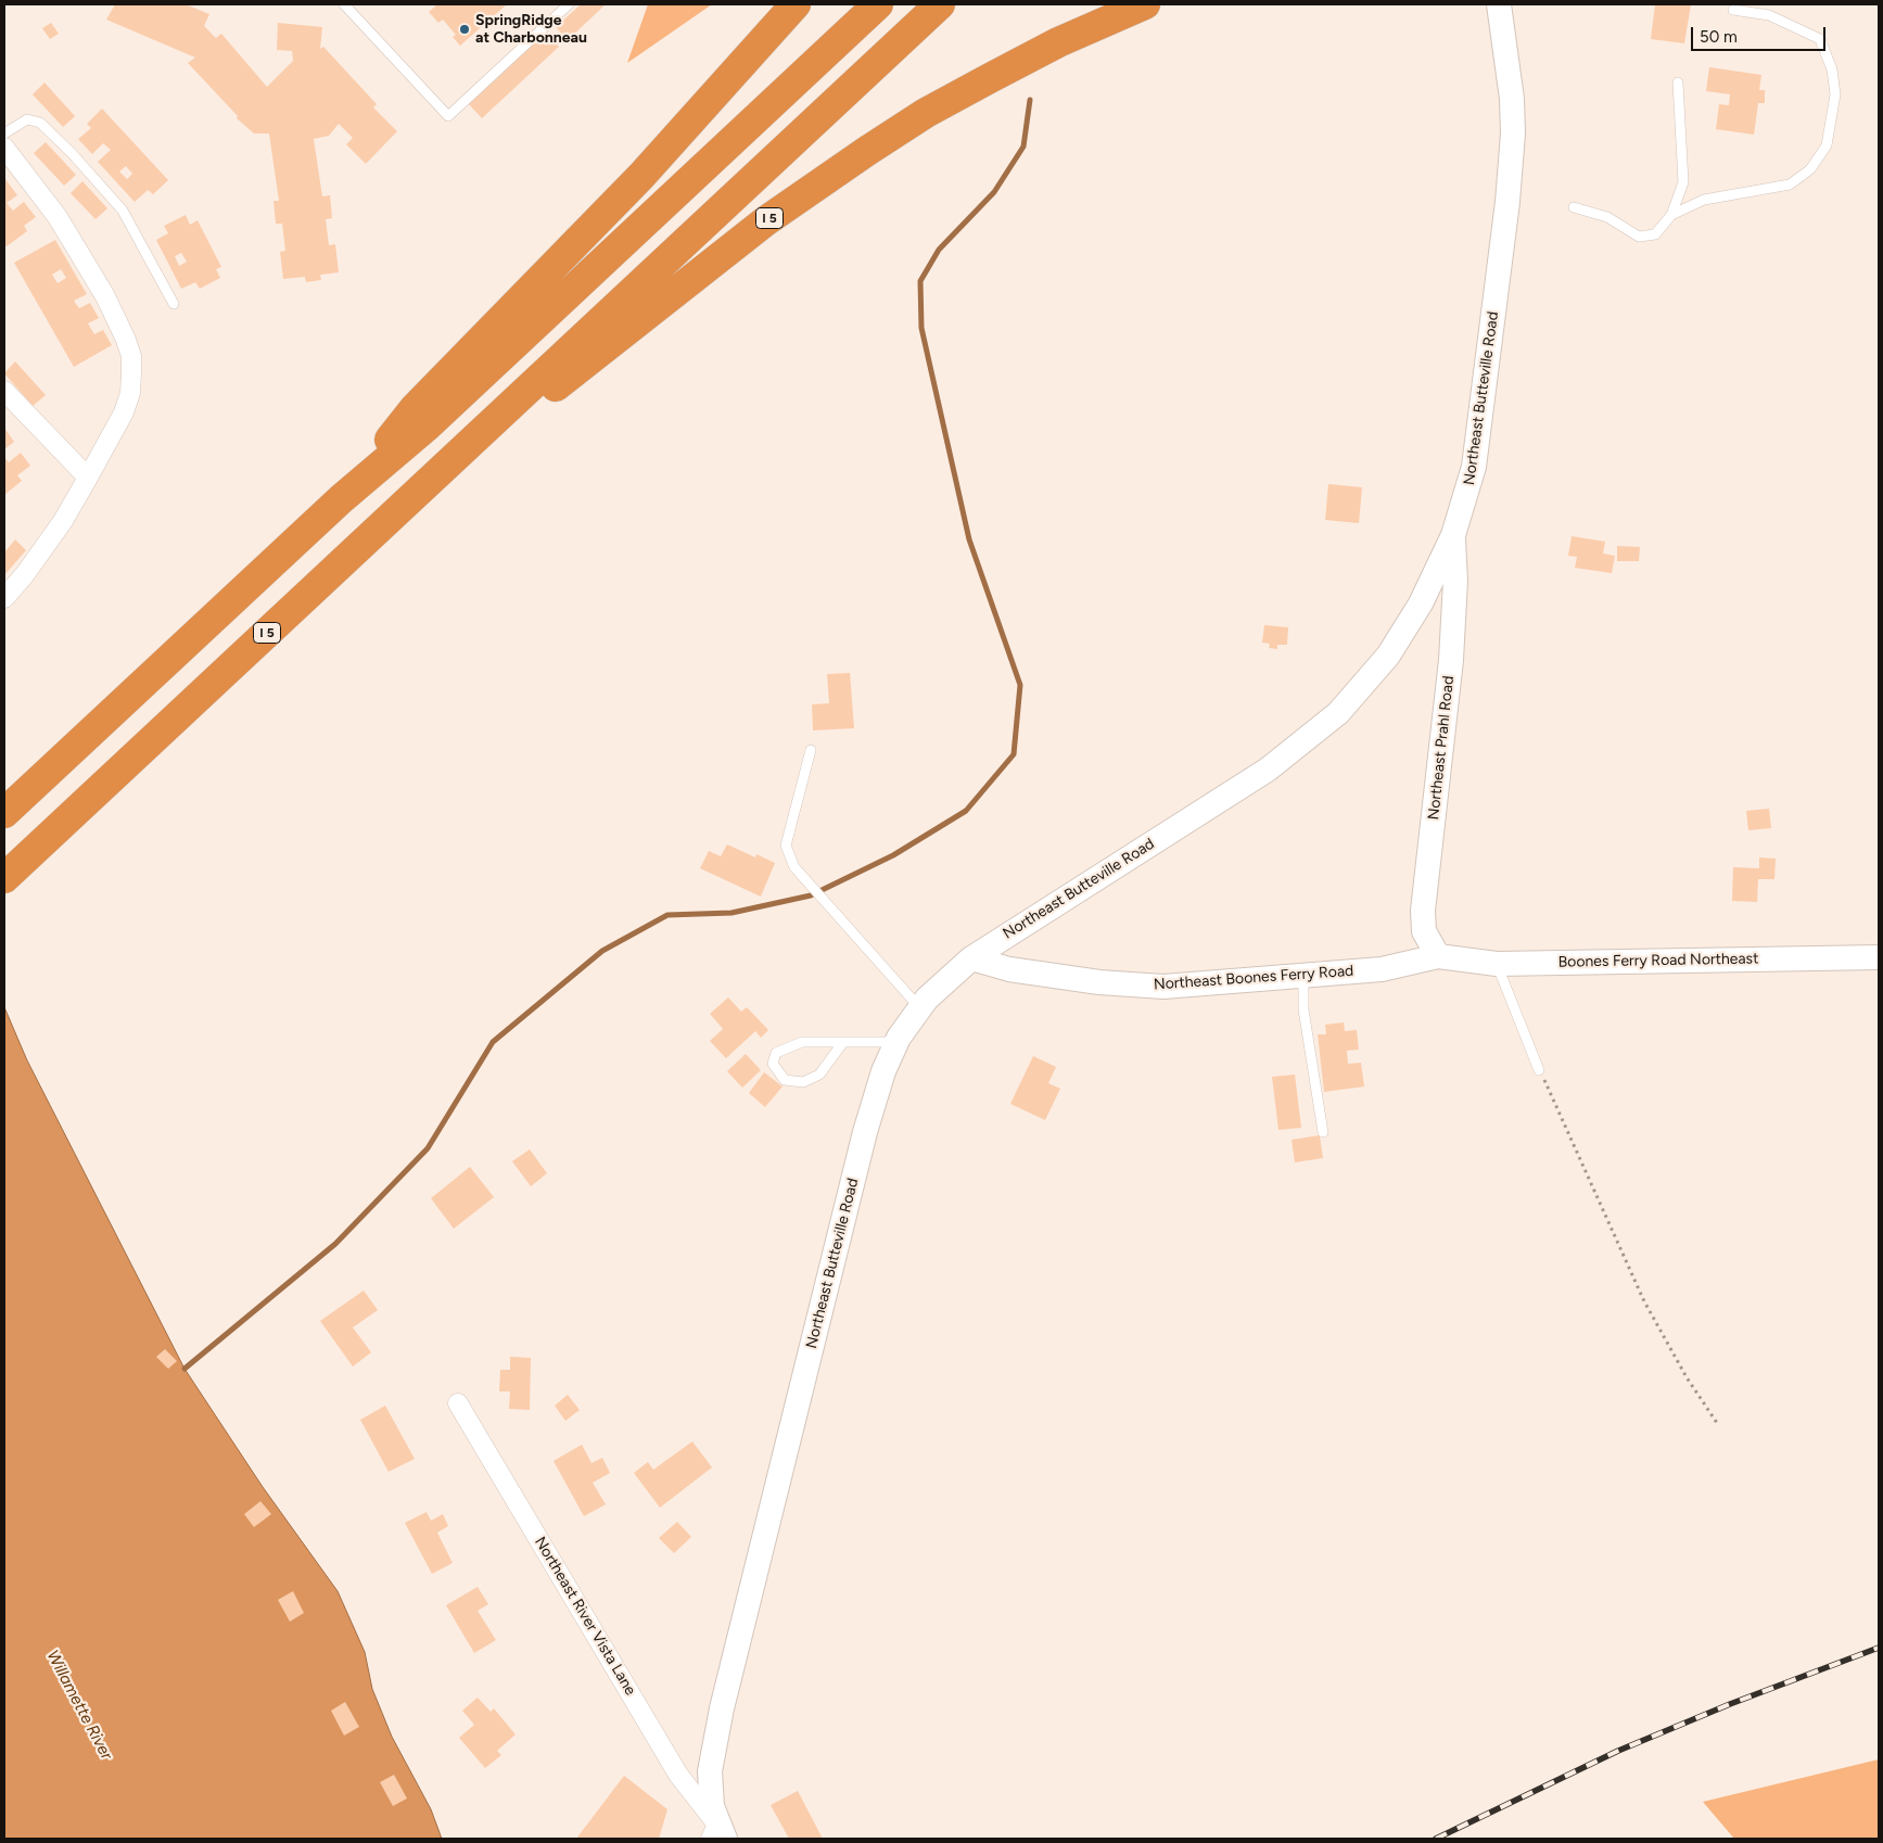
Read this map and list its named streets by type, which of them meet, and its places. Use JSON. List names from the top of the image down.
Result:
{
  "streets": {
    "highway": ["I 5"],
    "street": [
      "Northeast Butteville Road",
      "Northeast Prahl Road",
      "Boones Ferry Road Northeast",
      "Northeast Boones Ferry Road",
      "Northeast River Vista Lane"
    ]
  },
  "crossings": [
    ["Northeast Butteville Road", "Northeast Prahl Road"],
    ["Northeast Butteville Road", "Northeast Boones Ferry Road"],
    ["Northeast Butteville Road", "Northeast River Vista Lane"],
    ["Northeast Prahl Road", "Boones Ferry Road Northeast"],
    ["Northeast Prahl Road", "Northeast Boones Ferry Road"],
    ["Boones Ferry Road Northeast", "Northeast Boones Ferry Road"]
  ],
  "water": ["Willamette River"],
  "places": ["SpringRidge at Charbonneau"],
  "scale_bar": "50 m"
}
